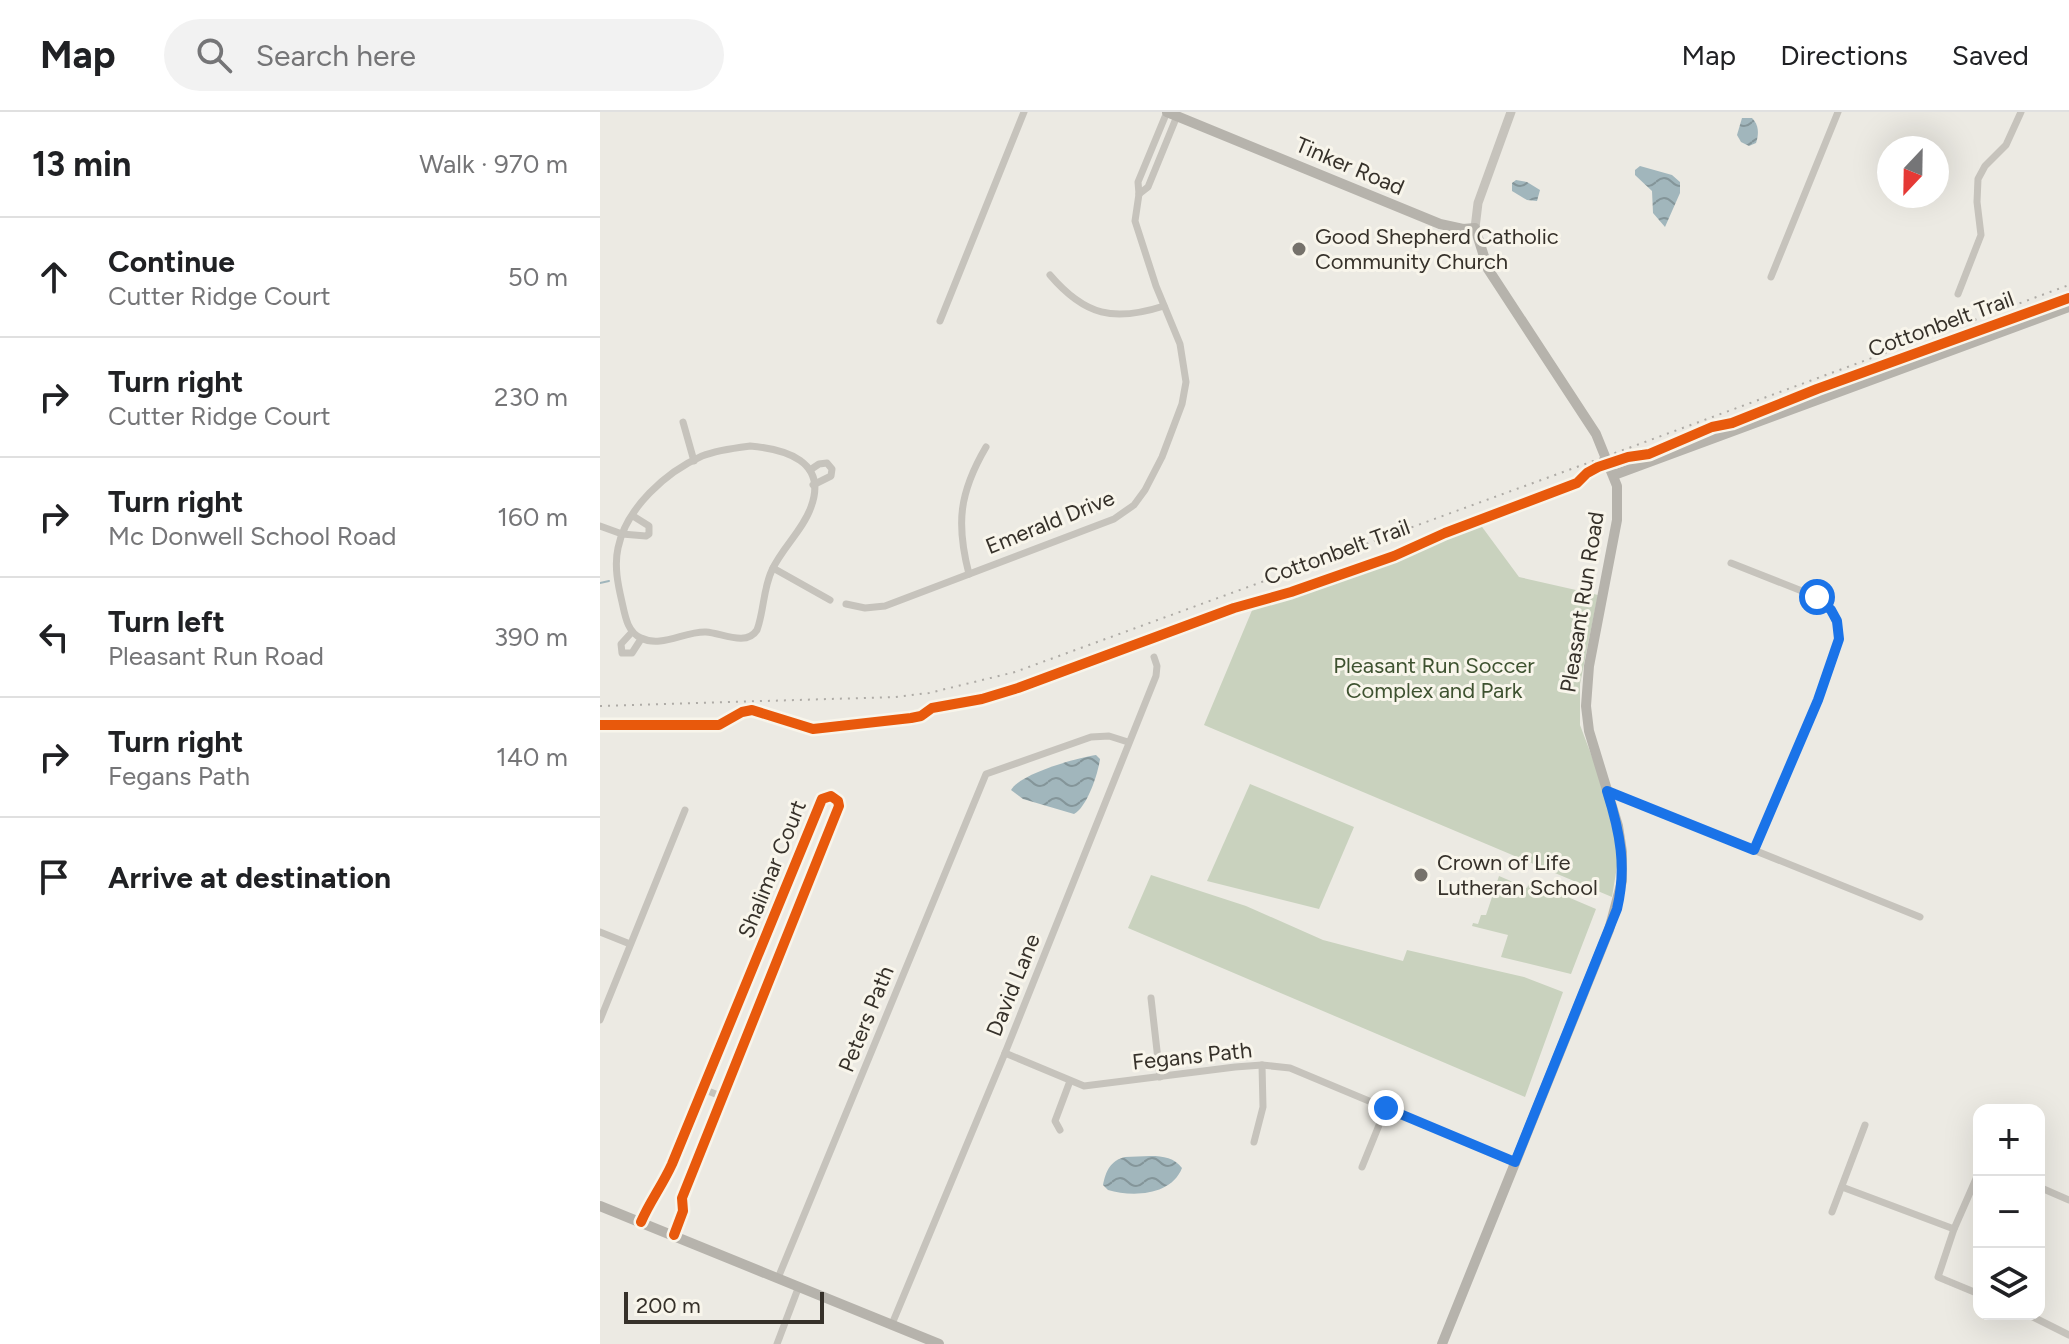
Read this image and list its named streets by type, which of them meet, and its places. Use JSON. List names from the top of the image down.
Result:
{
  "streets": {
    "main road": ["Tinker Road", "Pleasant Run Road"],
    "street": [
      "Emerald Drive",
      "Shalimar Court",
      "David Lane",
      "Peters Path",
      "Fegans Path"
    ],
    "cycle path": ["Cottonbelt Trail"]
  },
  "crossings": [
    ["Tinker Road", "Emerald Drive"],
    ["Tinker Road", "Pleasant Run Road"],
    ["Pleasant Run Road", "Fegans Path"],
    ["David Lane", "Peters Path"],
    ["David Lane", "Fegans Path"]
  ],
  "parks": ["Pleasant Run Soccer Complex and Park"],
  "places": ["Good Shepherd Catholic Community Church", "Crown of Life Lutheran School"],
  "scale_bar": "200 m",
  "north": "bottom",
  "page": {
    "header": "Map",
    "search": "Search here",
    "nav": ["Map", "Directions", "Saved"],
    "heading": ["13 min", "Walk · 970 m"],
    "list": [
      ["Continue", "Cutter Ridge Court", "50 m"],
      ["Turn right", "Cutter Ridge Court", "230 m"],
      ["Turn right", "Mc Donwell School Road", "160 m"],
      ["Turn left", "Pleasant Run Road", "390 m"],
      ["Turn right", "Fegans Path", "140 m"],
      "Arrive at destination"
    ],
    "map_buttons": ["+", "−"],
    "scale": "200 m"
  }
}
